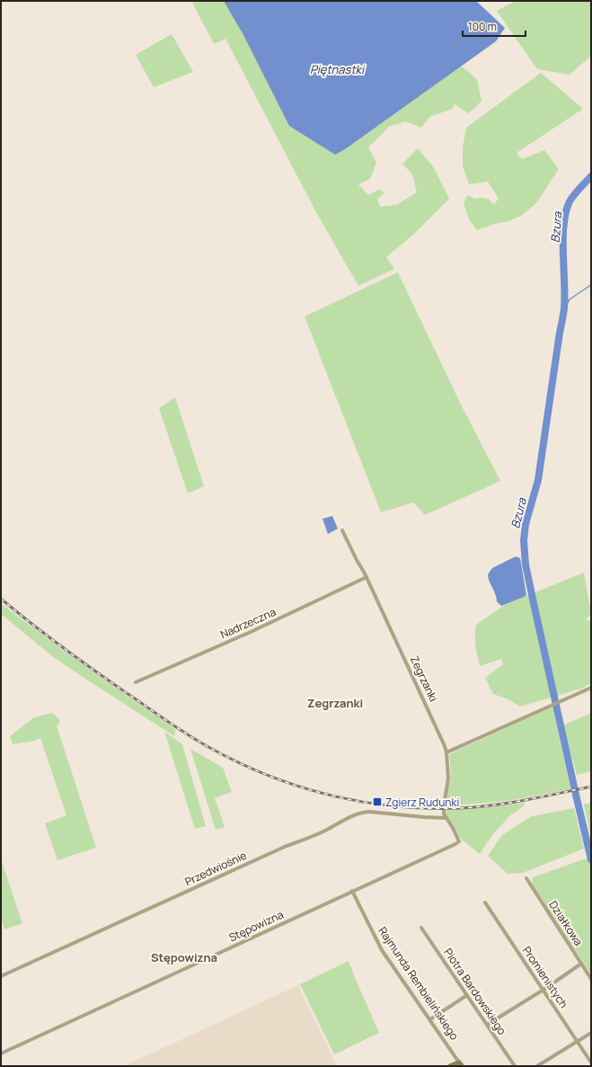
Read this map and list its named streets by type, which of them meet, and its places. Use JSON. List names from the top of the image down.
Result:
{
  "streets": {
    "street": [
      "Nadrzeczna",
      "Zegrzanki",
      "Przedwiośnie",
      "Działkowa",
      "Stępowizna",
      "Promienistych",
      "Rajmunda Rembielińskiego",
      "Piotra Bardowskiego"
    ]
  },
  "crossings": [
    ["Nadrzeczna", "Zegrzanki"],
    ["Zegrzanki", "Przedwiośnie"],
    ["Zegrzanki", "Stępowizna"],
    ["Stępowizna", "Rajmunda Rembielińskiego"]
  ],
  "districts": ["Zegrzanki", "Stępowizna"],
  "water": ["Piętnastki", "Bzura"],
  "places": {
    "transit": ["Zgierz Rudunki"]
  },
  "scale_bar": "100 m"
}
